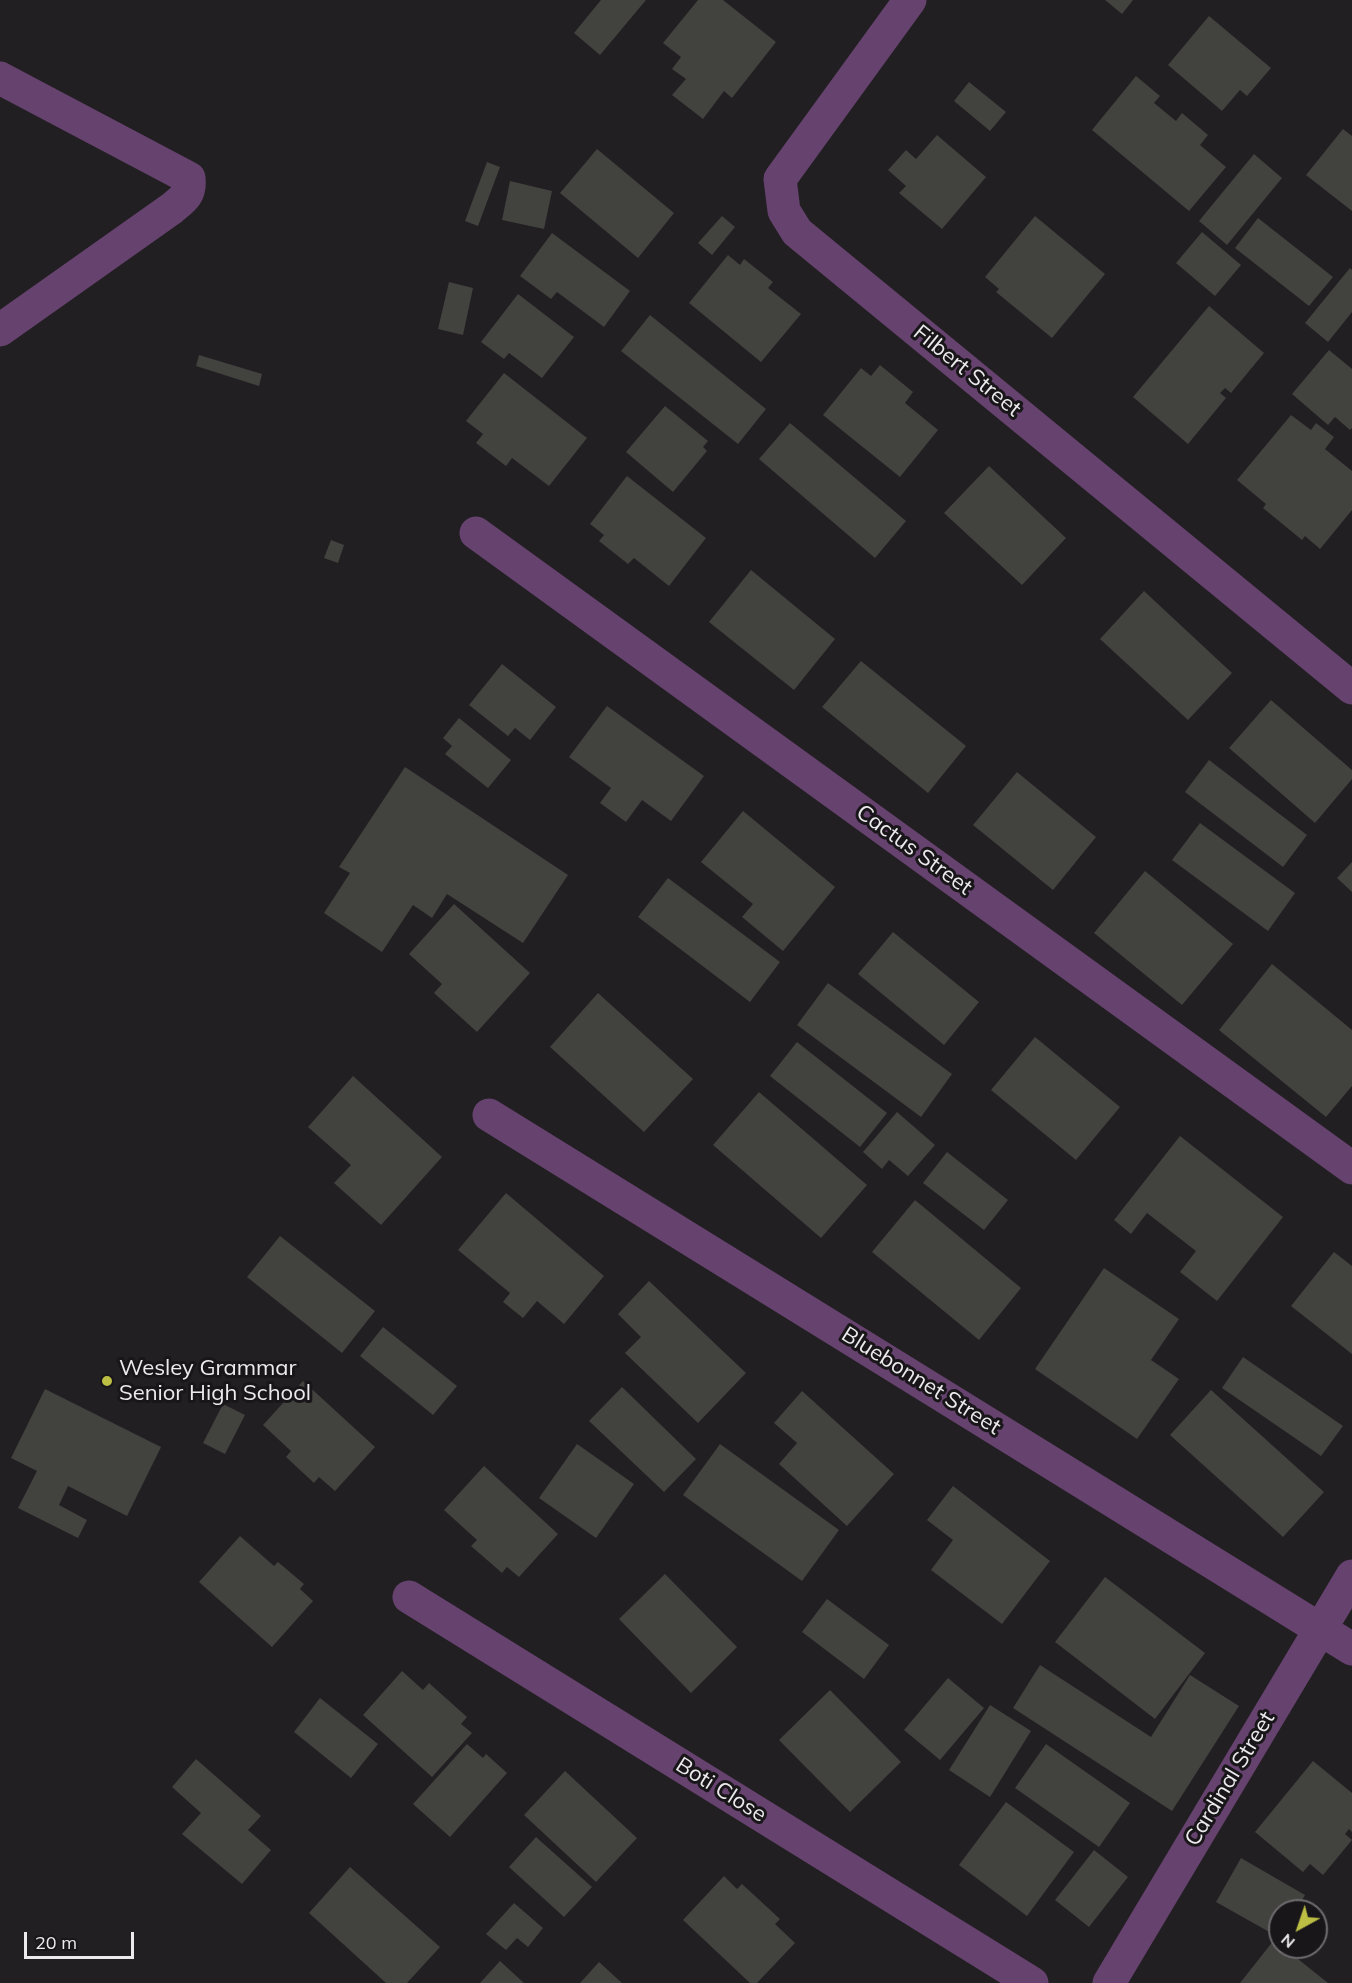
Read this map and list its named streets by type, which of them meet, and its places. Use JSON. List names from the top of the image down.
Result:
{
  "streets": {
    "street": [
      "Filbert Street",
      "Cactus Street",
      "Bluebonnet Street",
      "Cardinal Street",
      "Boti Close"
    ]
  },
  "crossings": [
    ["Bluebonnet Street", "Cardinal Street"]
  ],
  "places": ["Wesley Grammar Senior High School"],
  "scale_bar": "20 m",
  "north": "bottom left"
}
